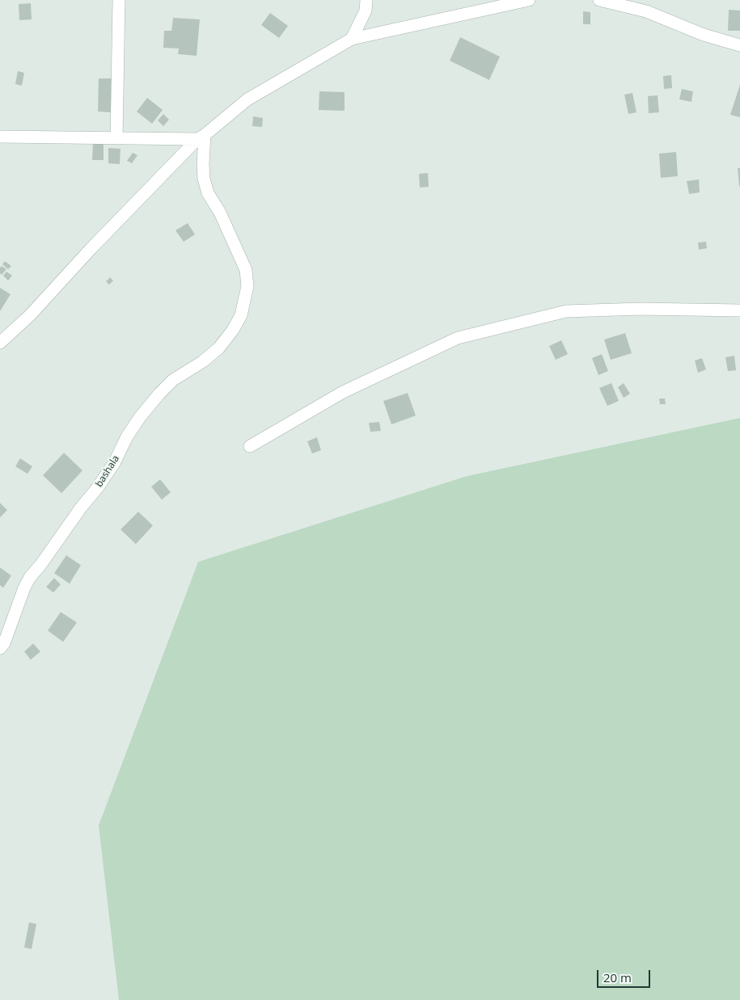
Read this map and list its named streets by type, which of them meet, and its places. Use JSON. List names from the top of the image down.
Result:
{
  "streets": {
    "street": ["bashala"]
  },
  "scale_bar": "20 m"
}
